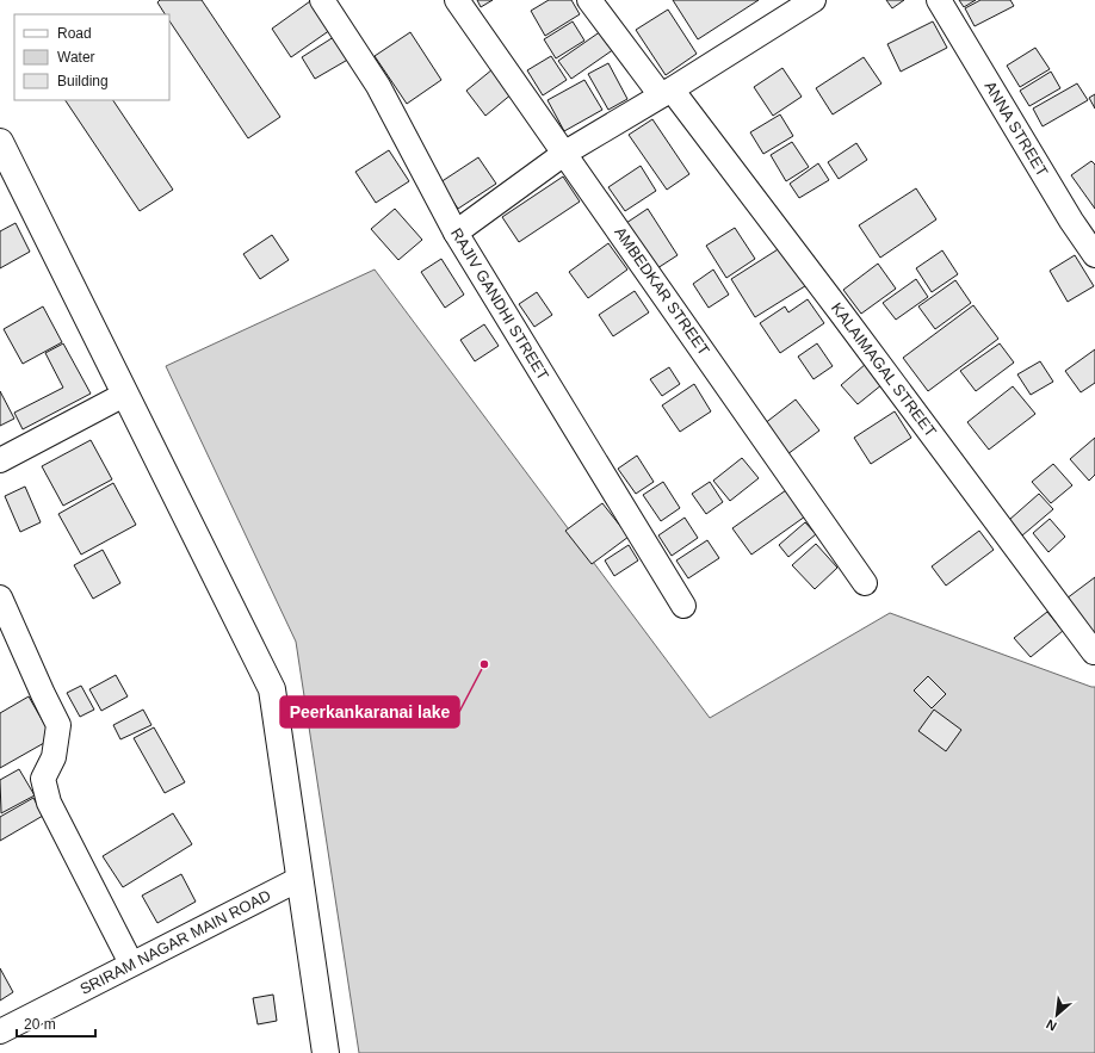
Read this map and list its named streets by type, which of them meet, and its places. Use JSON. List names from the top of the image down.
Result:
{
  "streets": {
    "street": [
      "ANNA STREET",
      "AMBEDKAR STREET",
      "RAJIV GANDHI STREET",
      "KALAIMAGAL STREET",
      "SRIRAM NAGAR MAIN ROAD"
    ]
  },
  "places": ["Peerkankaranai lake"],
  "legend": ["Road", "Water", "Building"],
  "scale_bar": "20 m",
  "north": "bottom left"
}
